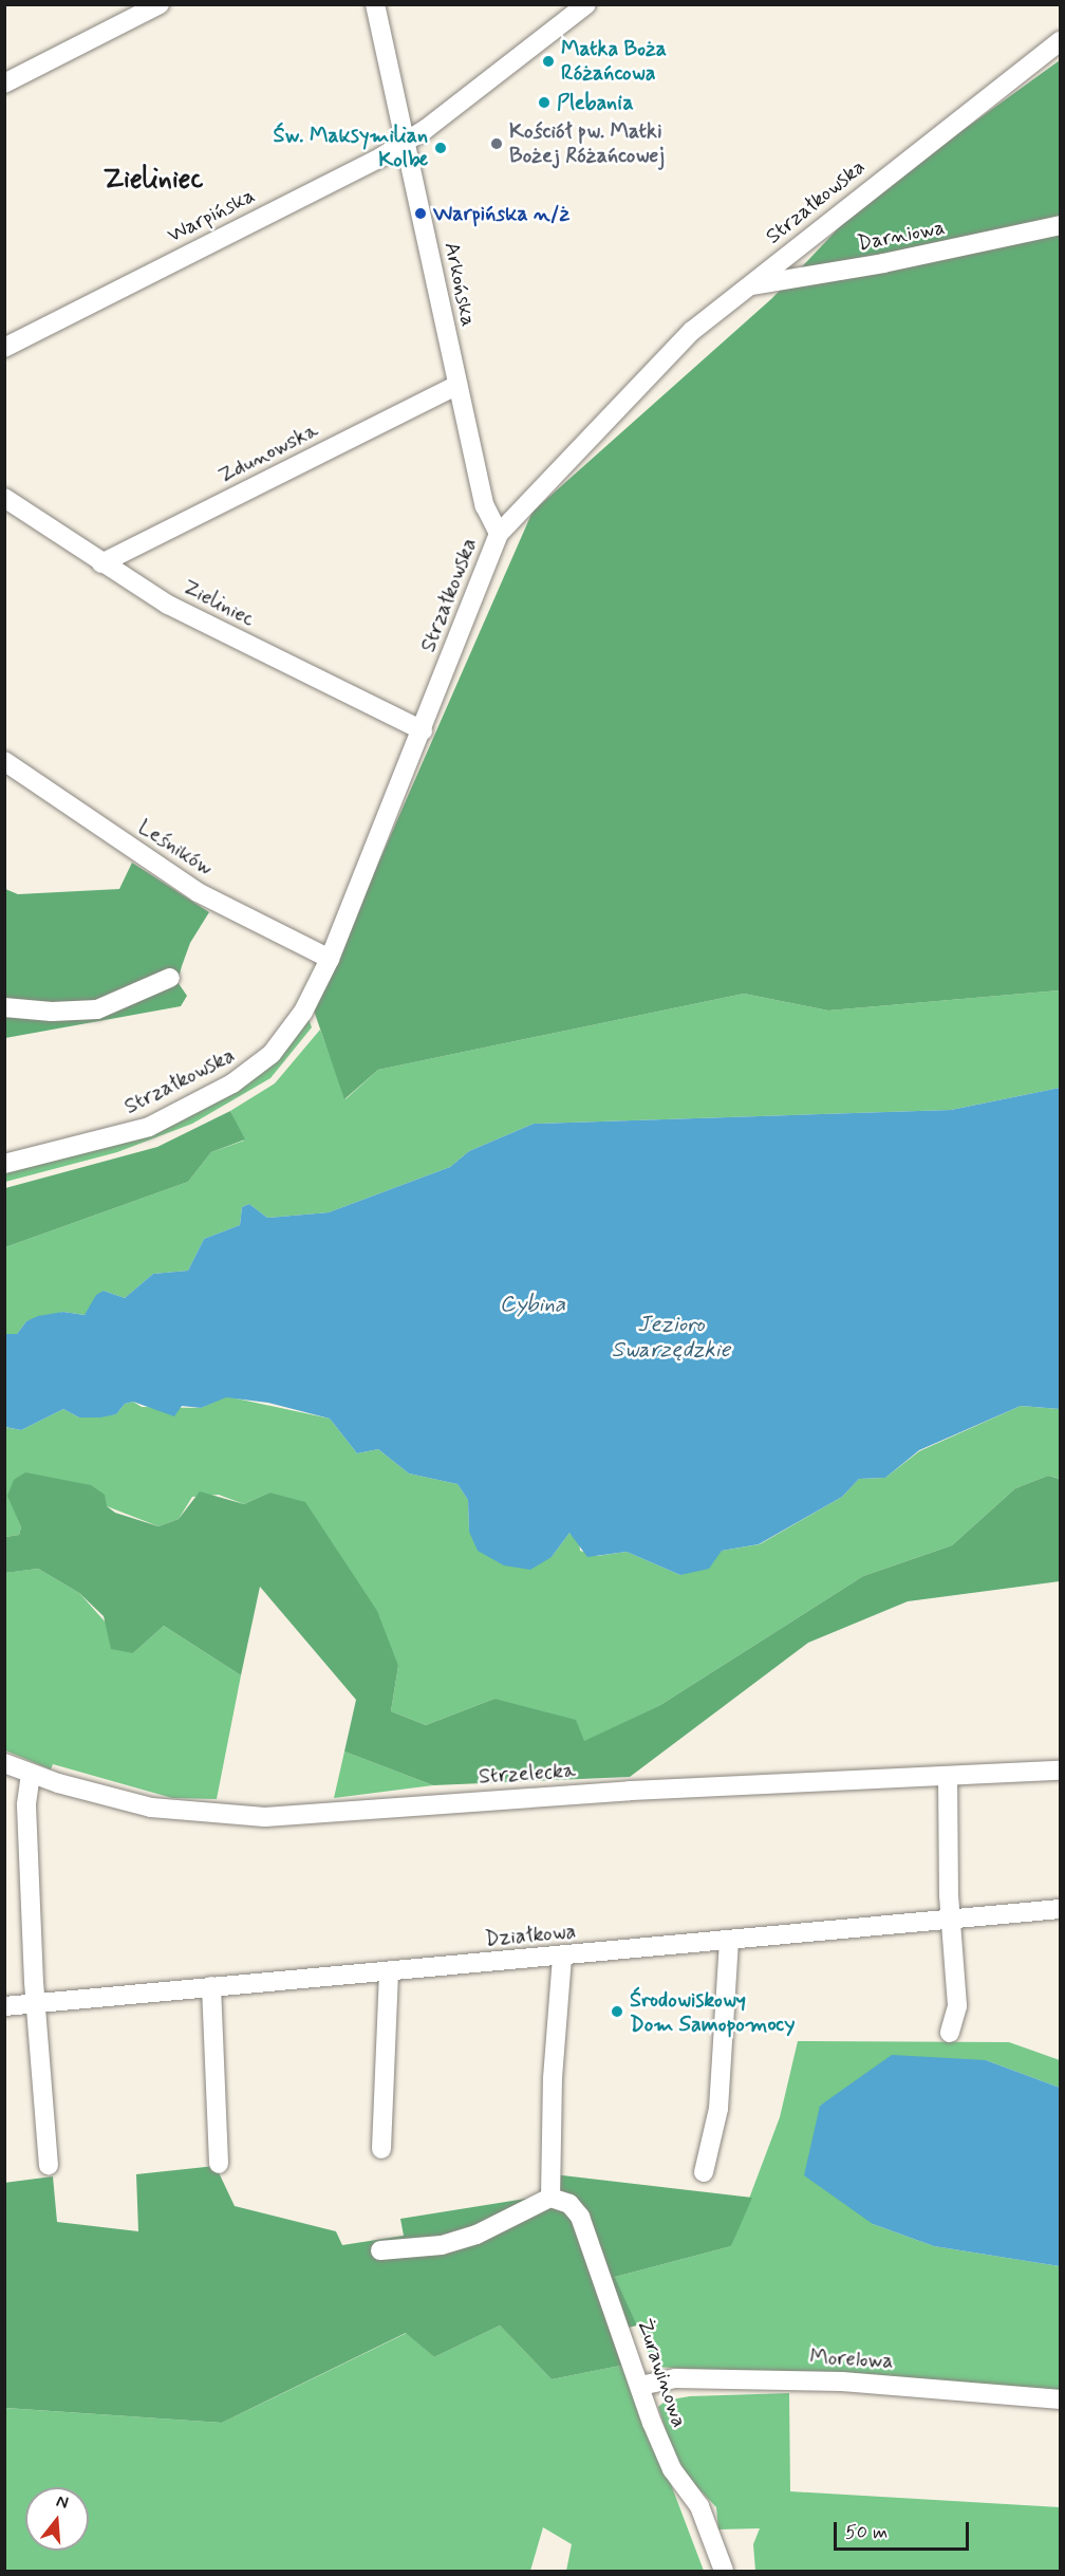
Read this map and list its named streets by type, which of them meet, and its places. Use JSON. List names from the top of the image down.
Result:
{
  "streets": {
    "street": [
      "Strzałkowska",
      "Warpińska",
      "Darniowa",
      "Arkońska",
      "Zdunowska",
      "Zieliniec",
      "Leśników",
      "Strzelecka",
      "Działkowa",
      "Morelowa",
      "Żurawinowa"
    ]
  },
  "crossings": [
    ["Strzałkowska", "Darniowa"],
    ["Strzałkowska", "Arkońska"],
    ["Strzałkowska", "Zieliniec"],
    ["Strzałkowska", "Leśników"],
    ["Warpińska", "Arkońska"],
    ["Arkońska", "Zdunowska"],
    ["Zdunowska", "Zieliniec"],
    ["Morelowa", "Żurawinowa"]
  ],
  "districts": ["Zieliniec"],
  "water": ["Cybina", "Jezioro Swarzędzkie"],
  "places": [
    "Matka Boża Różańcowa",
    "Plebania",
    "Kościół pw. Matki Bożej Różańcowej",
    "Św. Maksymilian Kolbe",
    "Warpińska n/ż",
    "Środowiskowy Dom Samopomocy"
  ],
  "scale_bar": "50 m",
  "north": "top"
}
